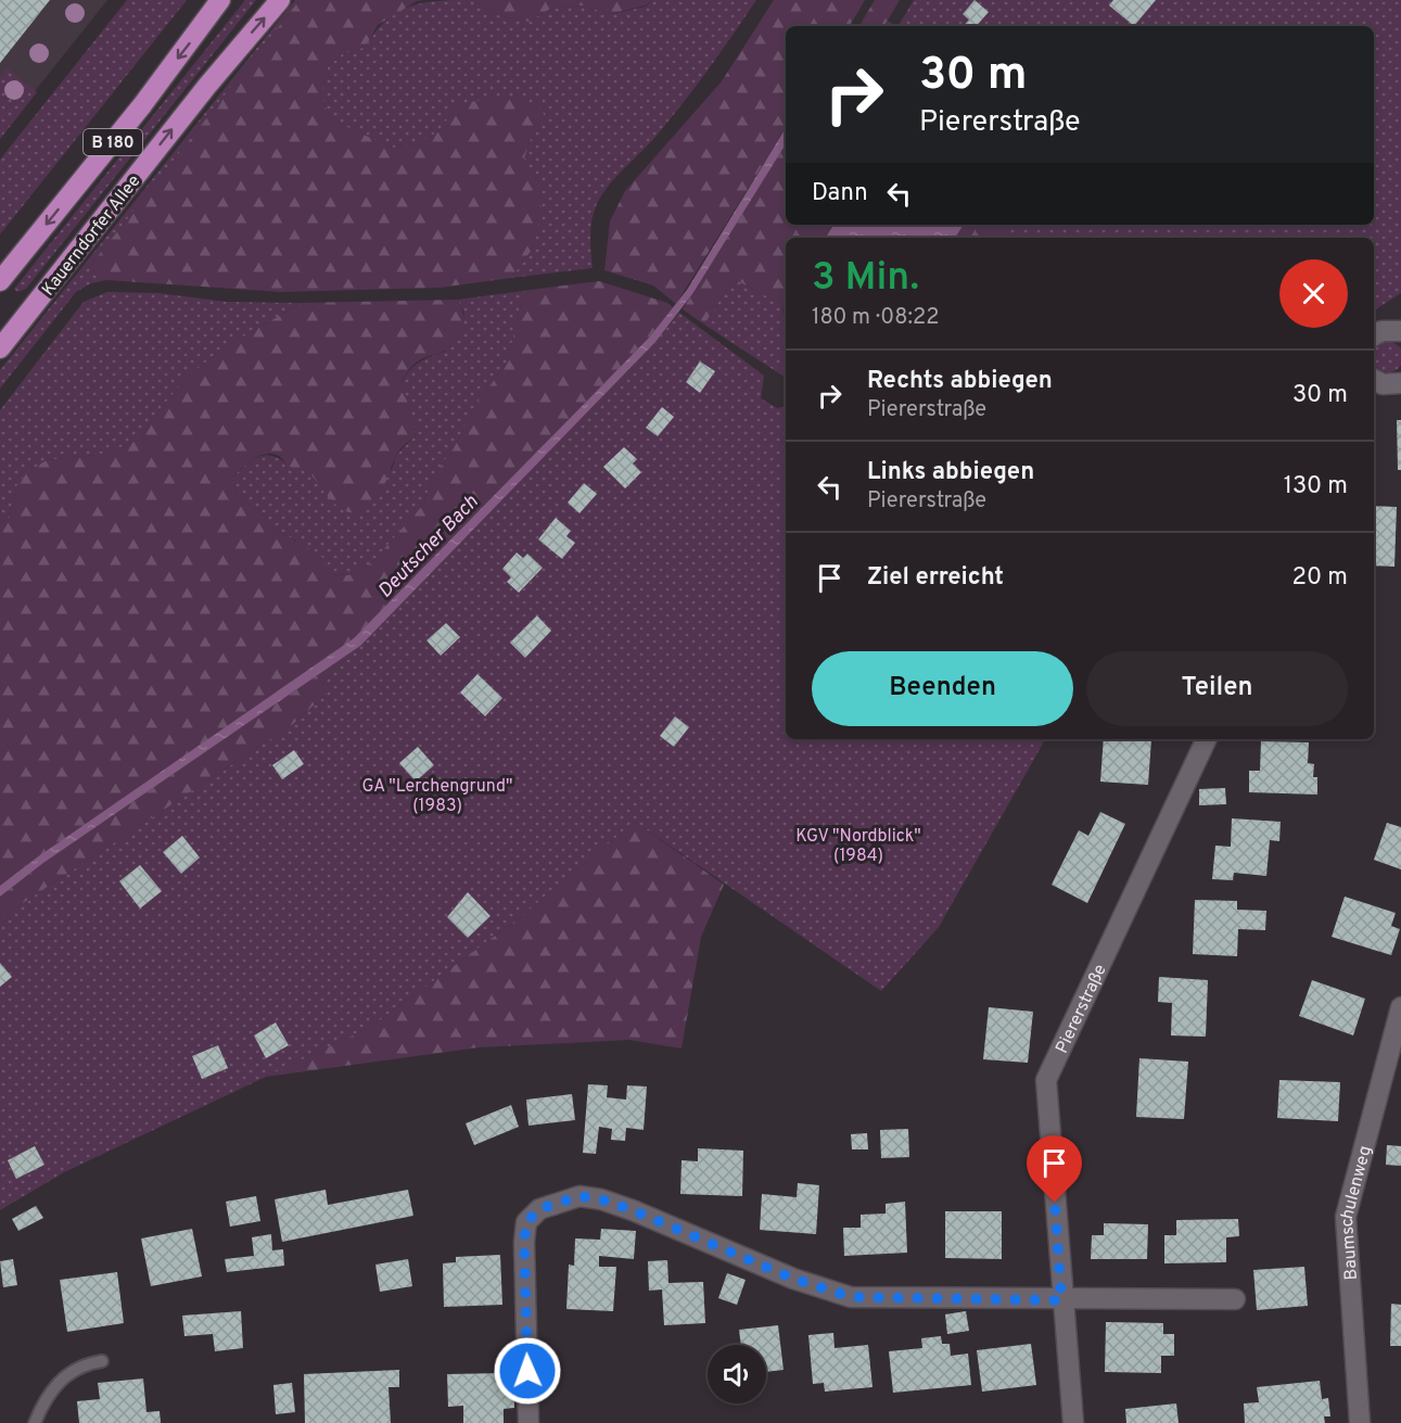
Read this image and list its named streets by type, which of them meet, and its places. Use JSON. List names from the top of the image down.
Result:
{
  "streets": {
    "main road": ["B 180", "Kauerndorfer Allee"],
    "street": ["Piererstraße", "Baumschulenweg"]
  },
  "water": ["Deutscher Bach"],
  "parks": ["GA \"Lerchengrund\" (1983)", "KGV \"Nordblick\" (1984)"],
  "page": {
    "turn": ["30 m", "Piererstraße"],
    "then": "Dann",
    "heading": ["3 Min.", "180 m · 08:22"],
    "list": [
      {
        "name": "Rechts abbiegen",
        "note": "Piererstraße",
        "value": "30 m"
      },
      {
        "name": "Links abbiegen",
        "note": "Piererstraße",
        "value": "130 m"
      },
      {
        "name": "Ziel erreicht",
        "value": "20 m"
      }
    ],
    "buttons": ["Beenden", "Teilen"]
  }
}
